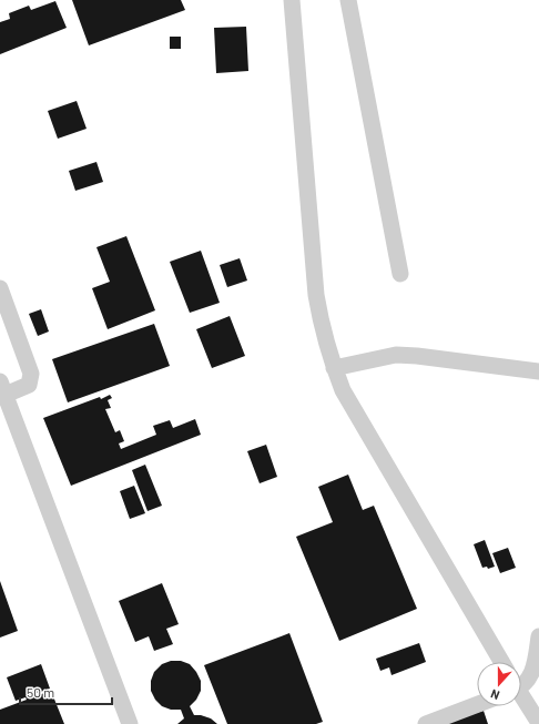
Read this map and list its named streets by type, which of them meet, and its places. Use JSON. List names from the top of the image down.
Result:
{
  "scale_bar": "50 m",
  "north": "bottom"
}
